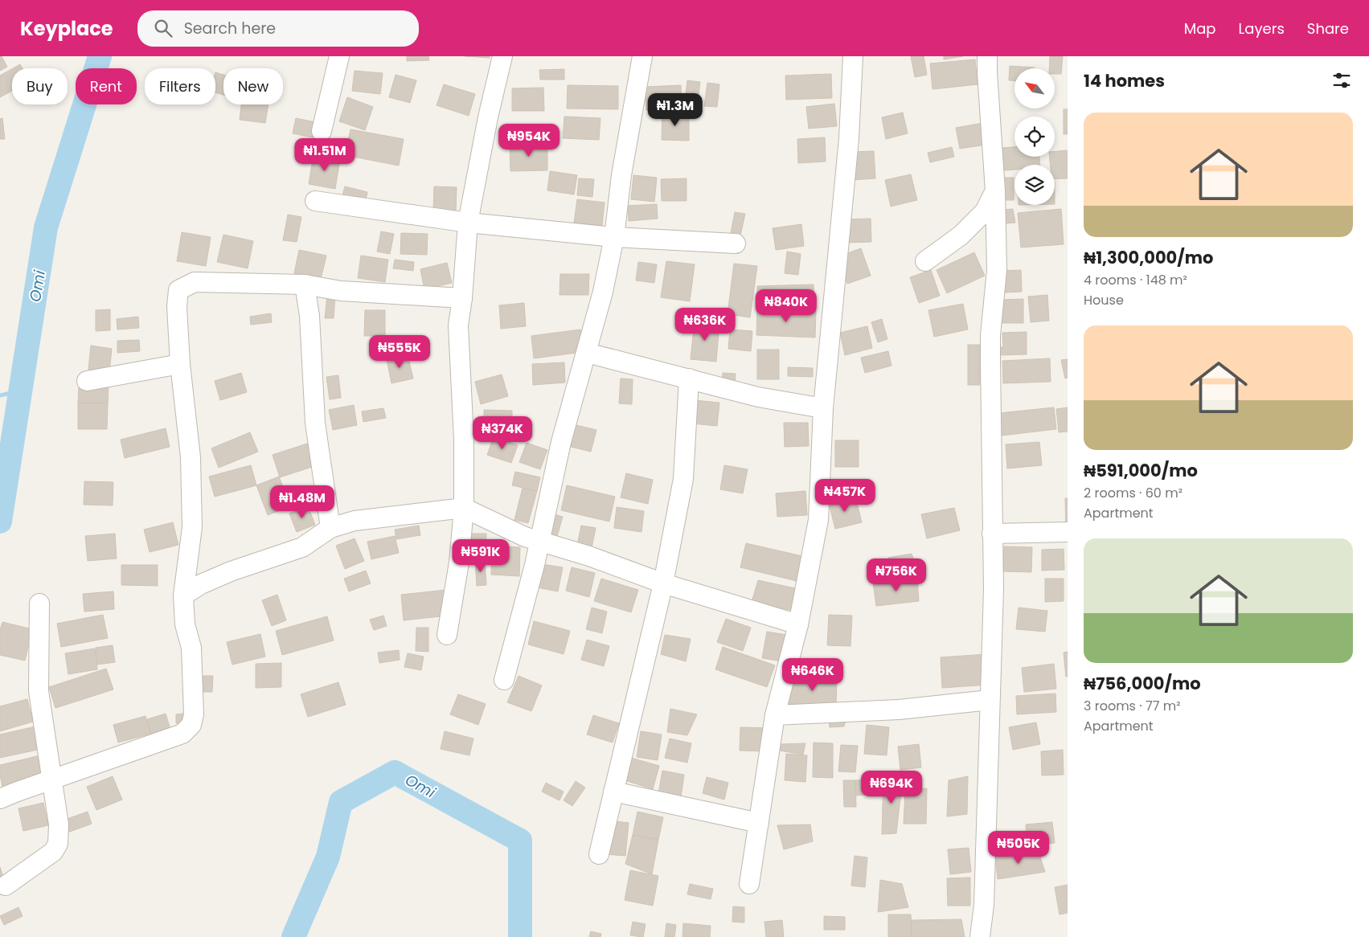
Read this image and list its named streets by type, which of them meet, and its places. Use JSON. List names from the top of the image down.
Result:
{
  "water": ["Omi"],
  "north": "top left",
  "page": {
    "header": "Keyplace",
    "search": "Search here",
    "nav": ["Map", "Layers", "Share"],
    "heading": "14 homes",
    "chip": [
      "Buy",
      "Rent",
      "Filters",
      "New"
    ],
    "price": [
      "₦1.3M",
      "₦954K",
      "₦1.51M",
      "₦840K",
      "₦636K",
      "₦555K",
      "₦374K",
      "₦457K",
      "₦1.48M",
      "₦591K",
      "₦756K",
      "₦646K",
      "₦694K",
      "₦505K"
    ],
    "list": [
      {
        "name": "₦1,300,000/mo",
        "note": "4 rooms · 148 m² · House"
      },
      {
        "name": "₦591,000/mo",
        "note": "2 rooms · 60 m² · Apartment"
      },
      {
        "name": "₦756,000/mo",
        "note": "3 rooms · 77 m² · Apartment"
      }
    ]
  }
}
